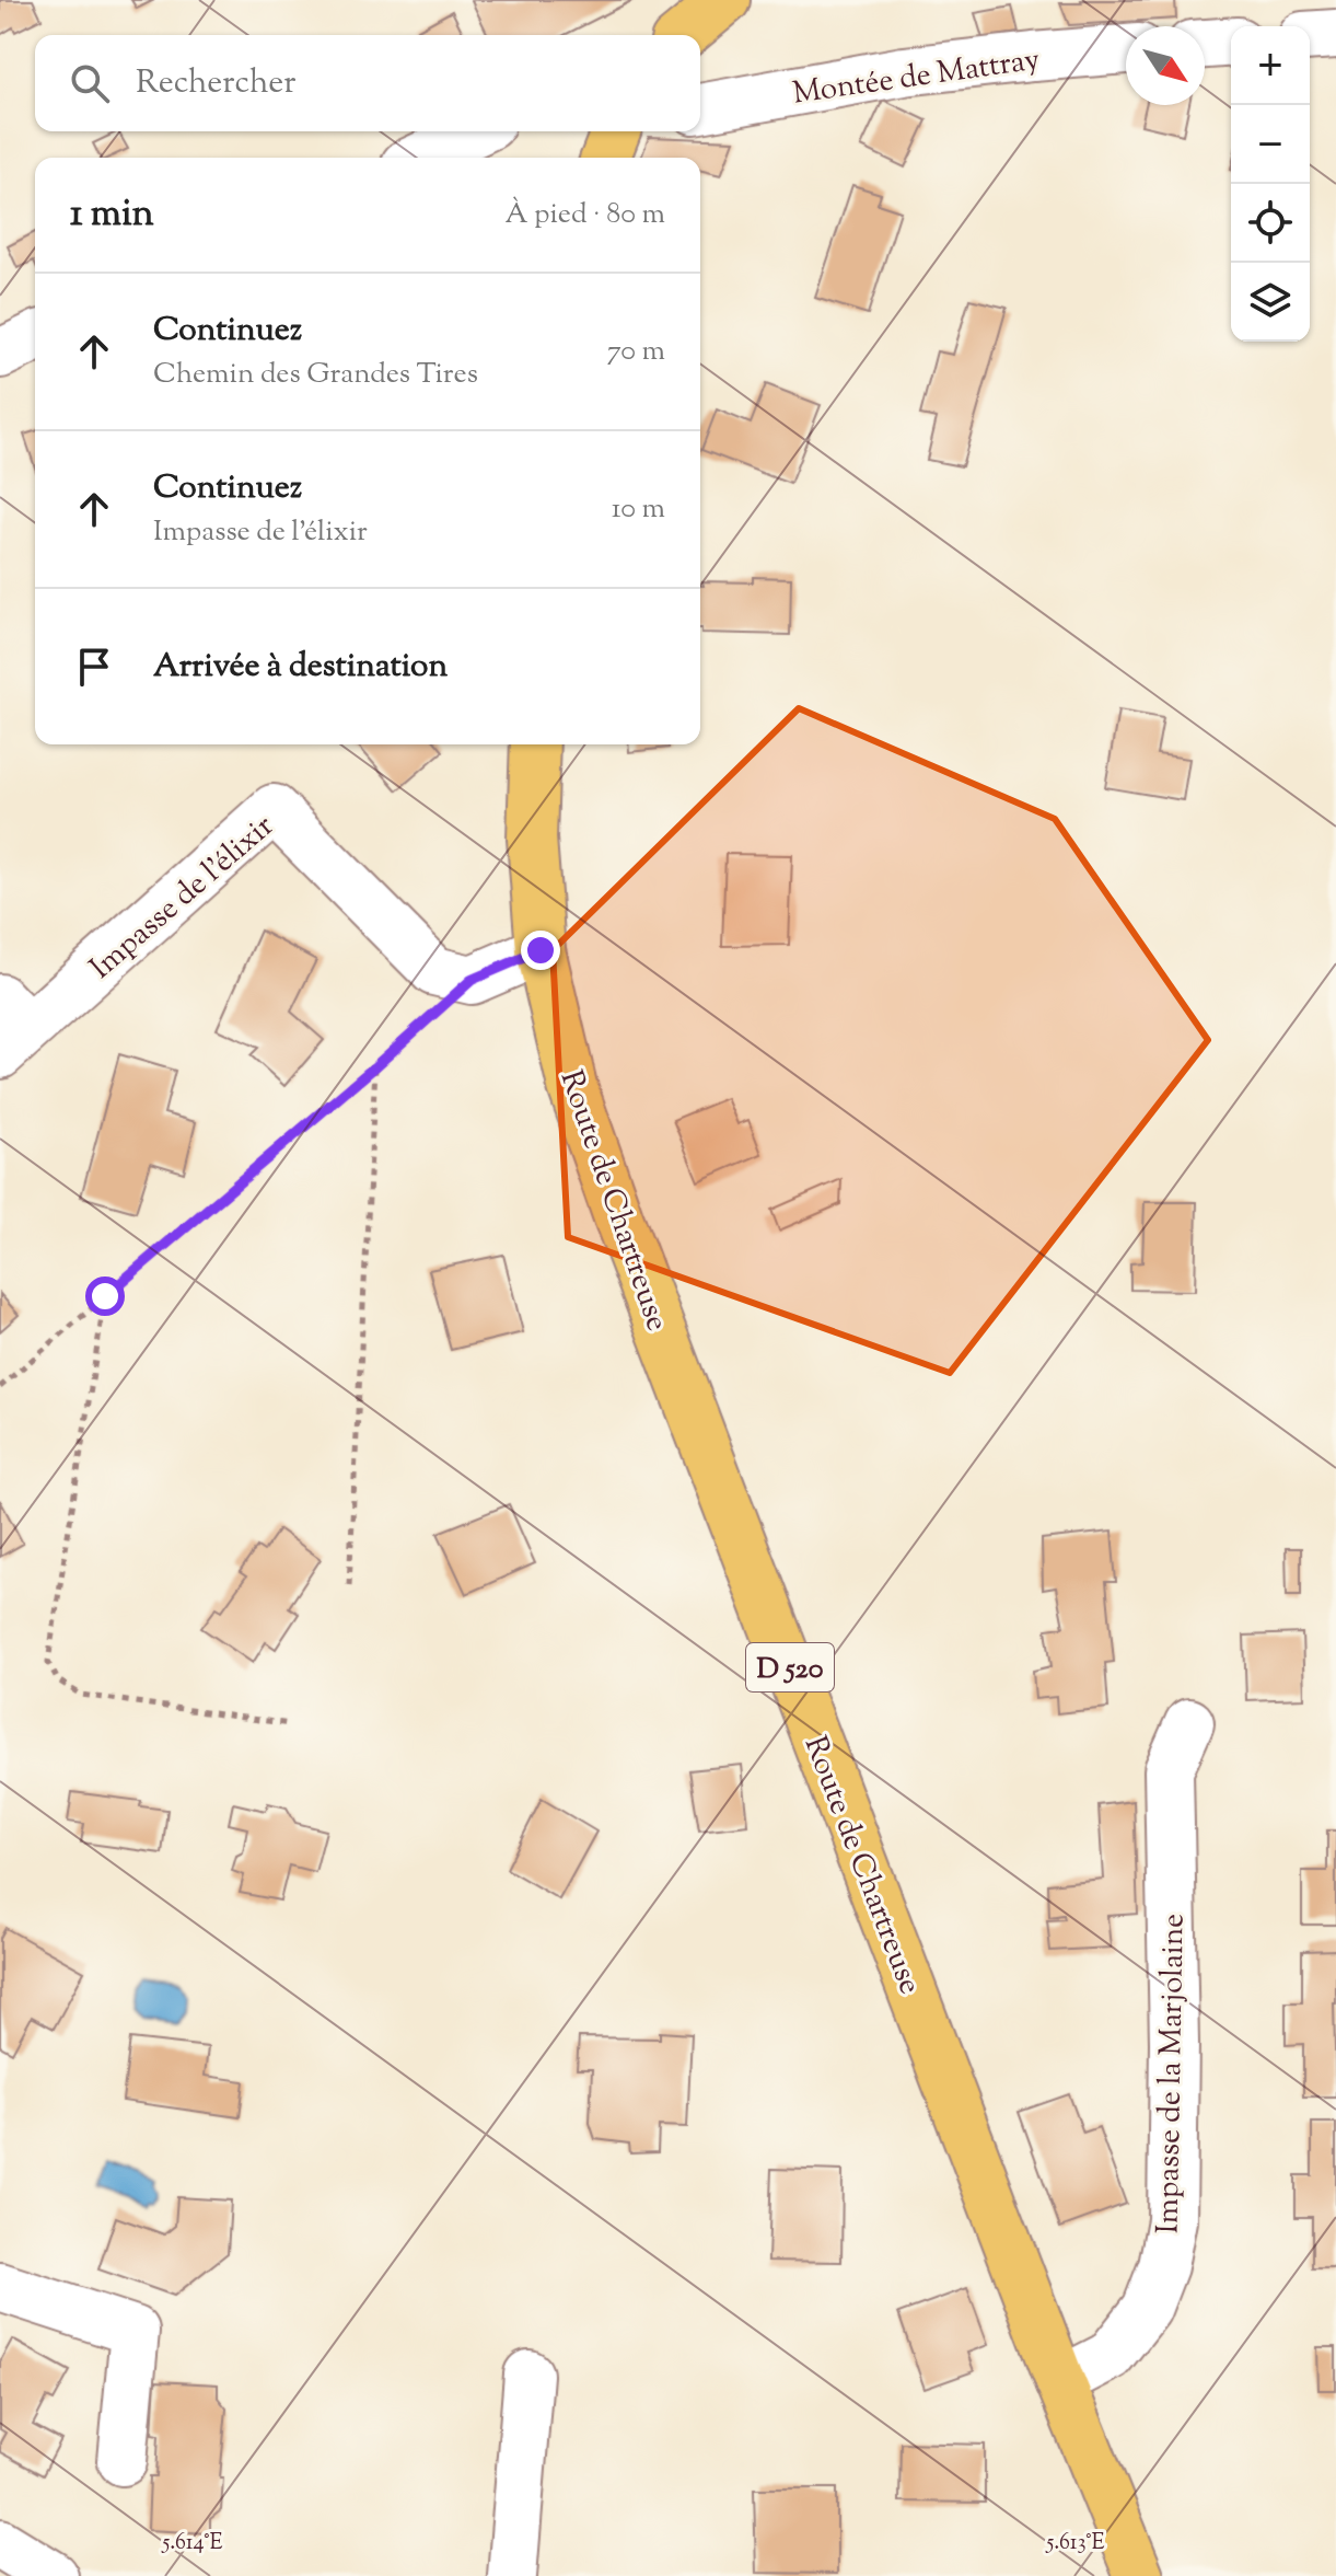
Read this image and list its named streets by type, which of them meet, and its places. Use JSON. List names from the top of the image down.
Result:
{
  "streets": {
    "main road": ["Route de Chartreuse", "D 520"],
    "street": ["Montée de Mattray", "Impasse de l'élixir", "Impasse de la Marjolaine"]
  },
  "crossings": [
    ["Route de Chartreuse", "Impasse de la Marjolaine"]
  ],
  "north": "bottom right",
  "page": {
    "map_buttons": ["+", "−"],
    "search": "Rechercher",
    "heading": ["1 min", "À pied · 80 m"],
    "list": [
      ["Continuez", "Chemin des Grandes Tires", "70 m"],
      ["Continuez", "Impasse de l'élixir", "10 m"],
      "Arrivée à destination"
    ]
  },
  "coordinates": ["5.614°E", "5.613°E"]
}
